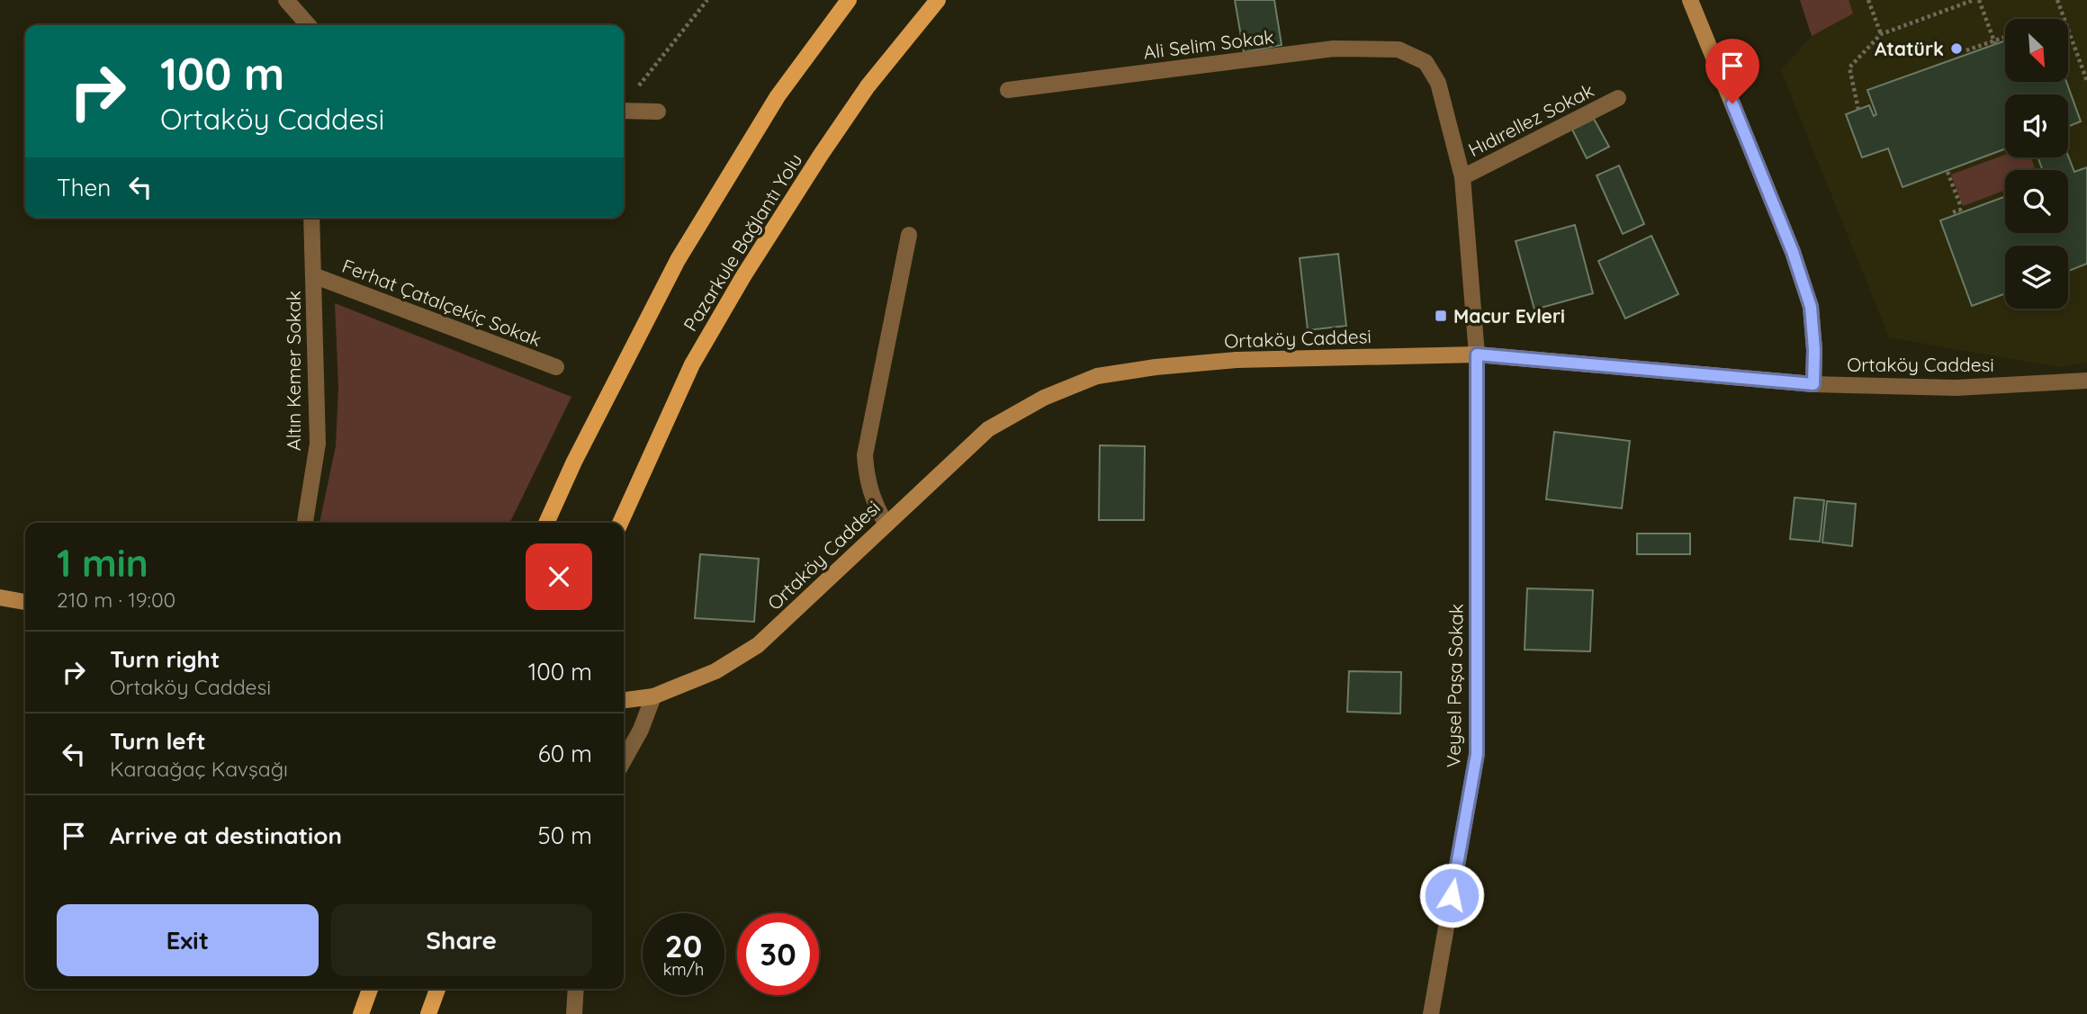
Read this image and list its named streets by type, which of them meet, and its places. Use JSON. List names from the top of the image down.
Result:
{
  "streets": {
    "main road": ["Pazarkule Bağlantı Yolu", "Ortaköy Caddesi"],
    "street": [
      "Ali Selim Sokak",
      "Hıdırellez Sokak",
      "Ferhat Çatalçekiç Sokak",
      "Altın Kemer Sokak",
      "Veysel Paşa Sokak"
    ]
  },
  "crossings": [
    ["Ali Selim Sokak", "Veysel Paşa Sokak"],
    ["Hıdırellez Sokak", "Veysel Paşa Sokak"],
    ["Ferhat Çatalçekiç Sokak", "Altın Kemer Sokak"],
    ["Ortaköy Caddesi", "Veysel Paşa Sokak"]
  ],
  "places": {
    "other": ["Atatürk"],
    "transit": ["Macur Evleri"]
  },
  "north": "bottom right",
  "page": {
    "turn": ["100 m", "Ortaköy Caddesi"],
    "then": "Then",
    "heading": ["1 min", "210 m · 19:00"],
    "list": [
      {
        "name": "Turn right",
        "note": "Ortaköy Caddesi",
        "value": "100 m"
      },
      {
        "name": "Turn left",
        "note": "Karaağaç Kavşağı",
        "value": "60 m"
      },
      {
        "name": "Arrive at destination",
        "value": "50 m"
      }
    ],
    "buttons": ["Exit", "Share"],
    "speed": "20 km/h",
    "limit": "30"
  }
}
